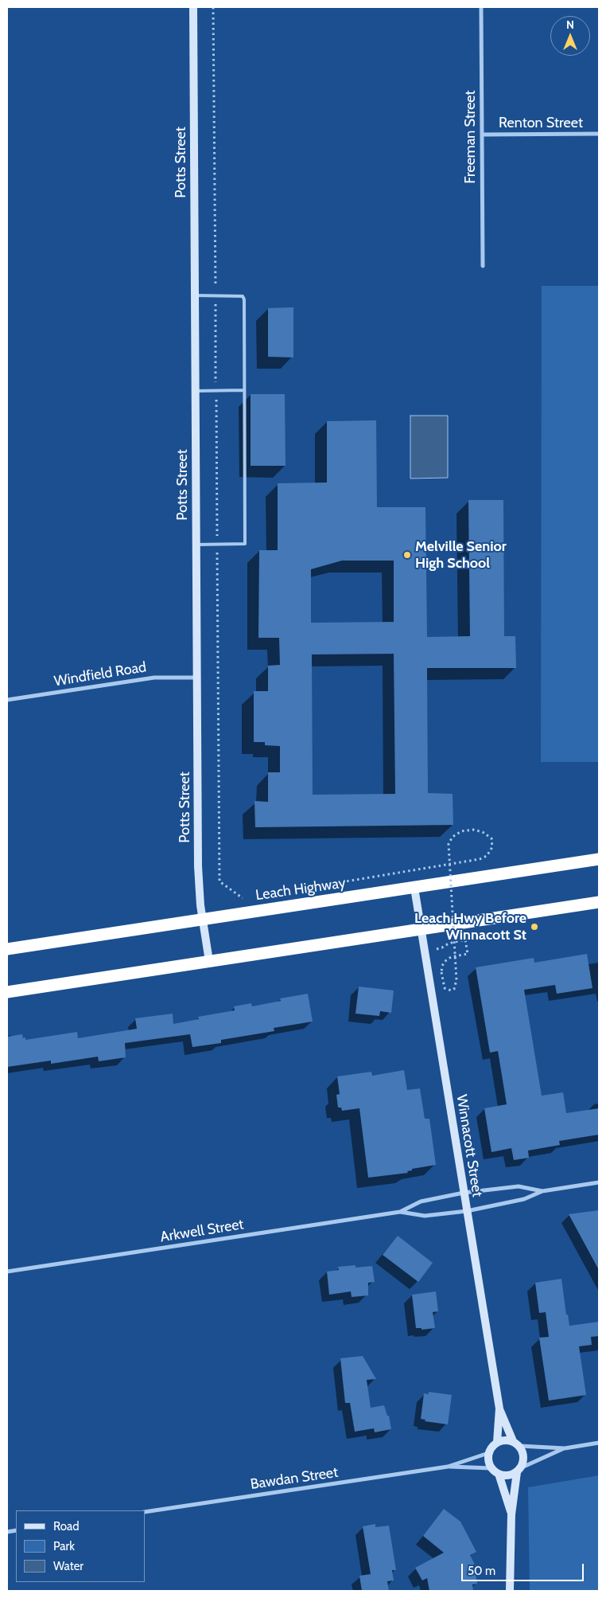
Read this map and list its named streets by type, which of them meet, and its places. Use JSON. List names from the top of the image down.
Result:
{
  "streets": {
    "highway": ["Leach Highway"],
    "street": [
      "Renton Street",
      "Freeman Street",
      "Potts Street",
      "Windfield Road",
      "Winnacott Street",
      "Arkwell Street",
      "Bawdan Street"
    ]
  },
  "crossings": [
    ["Renton Street", "Freeman Street"],
    ["Potts Street", "Windfield Road"],
    ["Potts Street", "Leach Highway"],
    ["Leach Highway", "Winnacott Street"],
    ["Winnacott Street", "Arkwell Street"],
    ["Winnacott Street", "Bawdan Street"]
  ],
  "places": ["Melville Senior High School", "Leach Hwy Before Winnacott St"],
  "legend": ["Road", "Park", "Water"],
  "scale_bar": "50 m",
  "north": "top"
}
